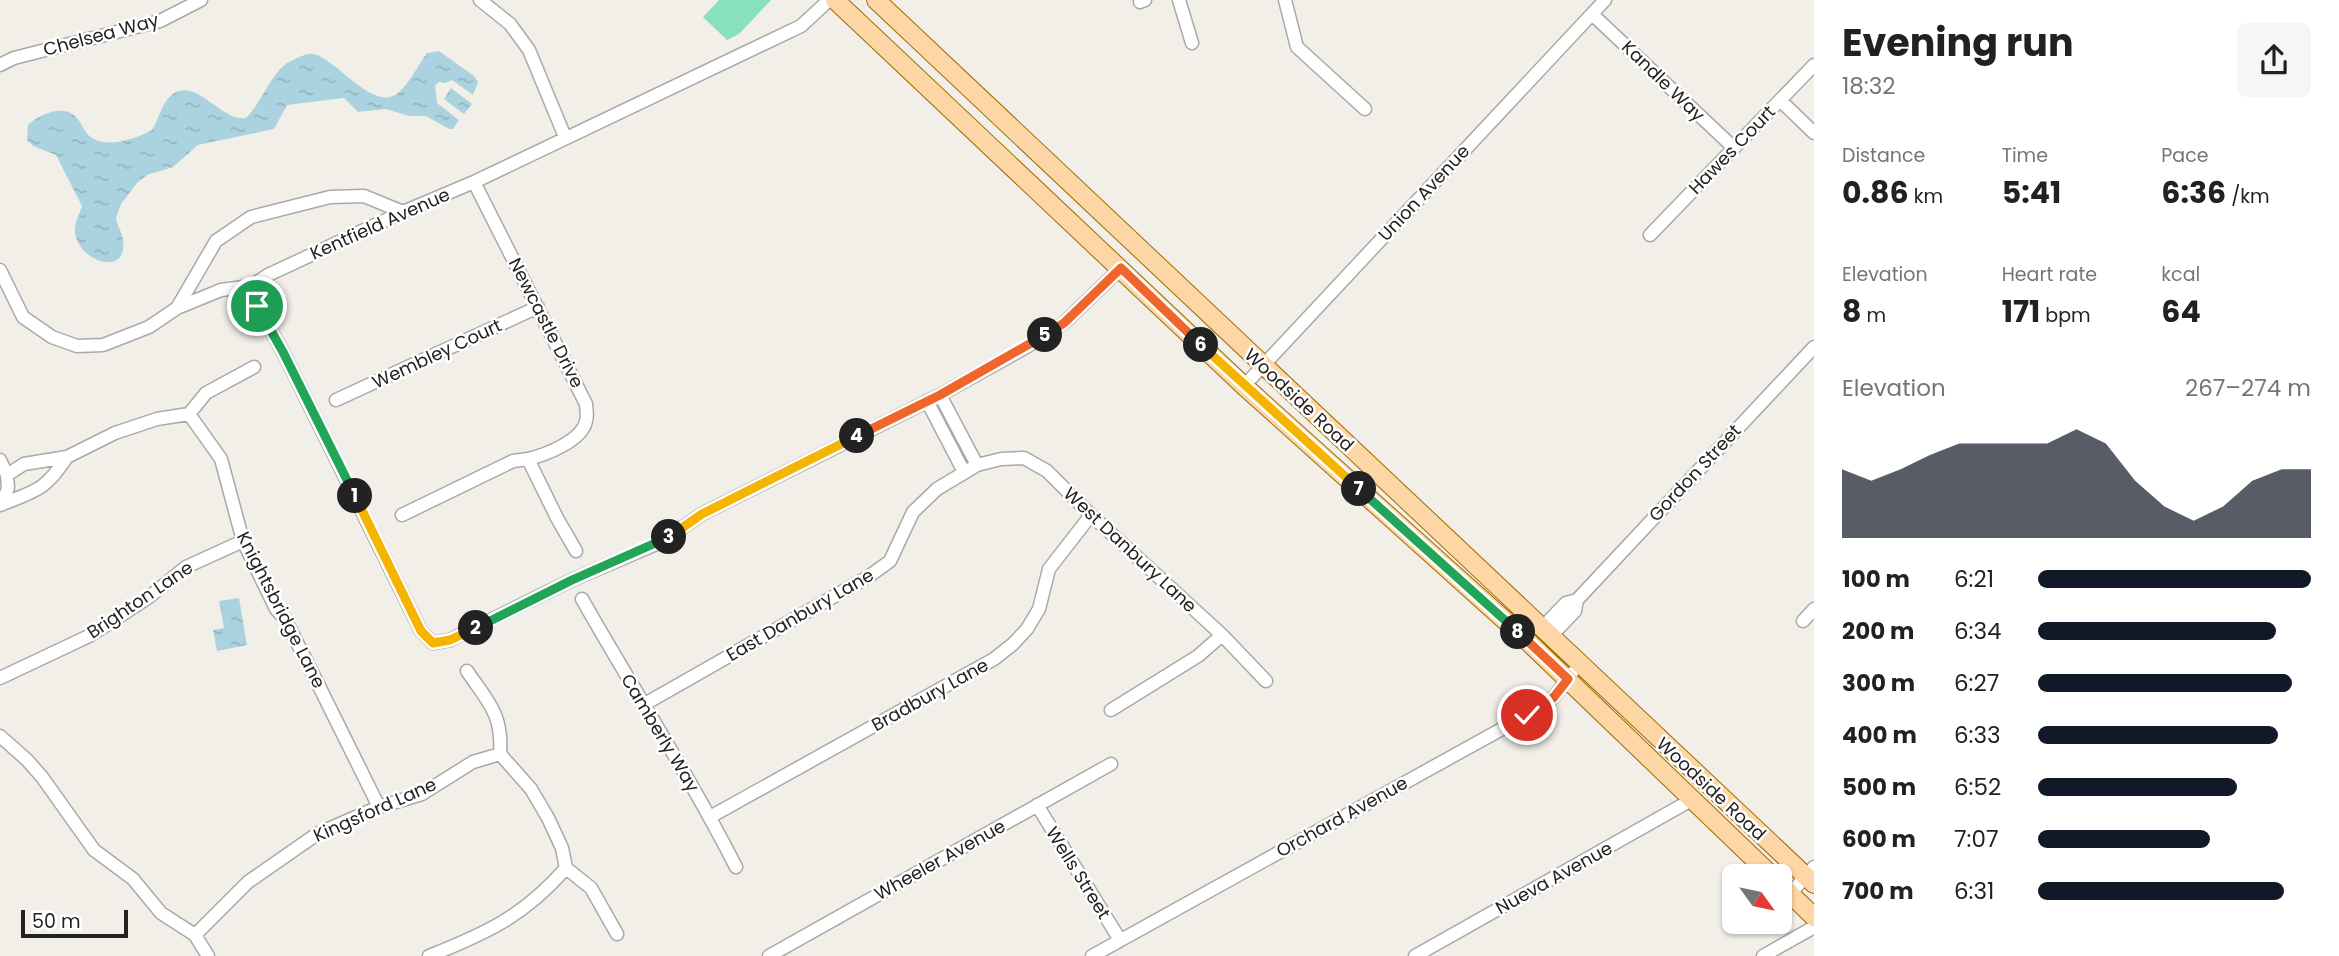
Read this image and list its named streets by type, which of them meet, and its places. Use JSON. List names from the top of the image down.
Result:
{
  "streets": {
    "main road": ["Woodside Road"],
    "street": [
      "Chelsea Way",
      "Kandle Way",
      "Hawes Court",
      "Union Avenue",
      "Kentfield Avenue",
      "Newcastle Drive",
      "Wembley Court",
      "Gordon Street",
      "West Danbury Lane",
      "Brighton Lane",
      "Knightsbridge Lane",
      "East Danbury Lane",
      "Bradbury Lane",
      "Camberly Way",
      "Kingsford Lane",
      "Orchard Avenue",
      "Wheeler Avenue",
      "Wells Street",
      "Nueva Avenue"
    ]
  },
  "crossings": [
    ["Kandle Way", "Hawes Court"],
    ["Kandle Way", "Union Avenue"],
    ["Union Avenue", "Woodside Road"],
    ["Kentfield Avenue", "Newcastle Drive"],
    ["Newcastle Drive", "Wembley Court"],
    ["Woodside Road", "Gordon Street"],
    ["Woodside Road", "Orchard Avenue"],
    ["Woodside Road", "Nueva Avenue"],
    ["West Danbury Lane", "East Danbury Lane"],
    ["West Danbury Lane", "Bradbury Lane"],
    ["Brighton Lane", "Knightsbridge Lane"],
    ["Knightsbridge Lane", "Kingsford Lane"],
    ["East Danbury Lane", "Camberly Way"],
    ["Bradbury Lane", "Camberly Way"],
    ["Orchard Avenue", "Wells Street"],
    ["Wheeler Avenue", "Wells Street"]
  ],
  "scale_bar": "50 m",
  "north": "bottom right",
  "page": {
    "heading": ["Evening run", "18:32"],
    "stats": [
      ["Distance", "0.86 km"],
      ["Time", "5:41"],
      ["Pace", "6:36 /km"],
      ["Elevation", "8 m"],
      ["Heart rate", "171 bpm"],
      ["kcal", "64"]
    ],
    "pins": [
      "5",
      "6",
      "4",
      "7",
      "1",
      "3",
      "2",
      "8"
    ],
    "chart": ["Elevation", "267–274 m"],
    "list": [
      {
        "name": "100 m",
        "note": "6:21"
      },
      {
        "name": "200 m",
        "note": "6:34"
      },
      {
        "name": "300 m",
        "note": "6:27"
      },
      {
        "name": "400 m",
        "note": "6:33"
      },
      {
        "name": "500 m",
        "note": "6:52"
      },
      {
        "name": "600 m",
        "note": "7:07"
      },
      {
        "name": "700 m",
        "note": "6:31"
      }
    ],
    "scale": "50 m"
  }
}
